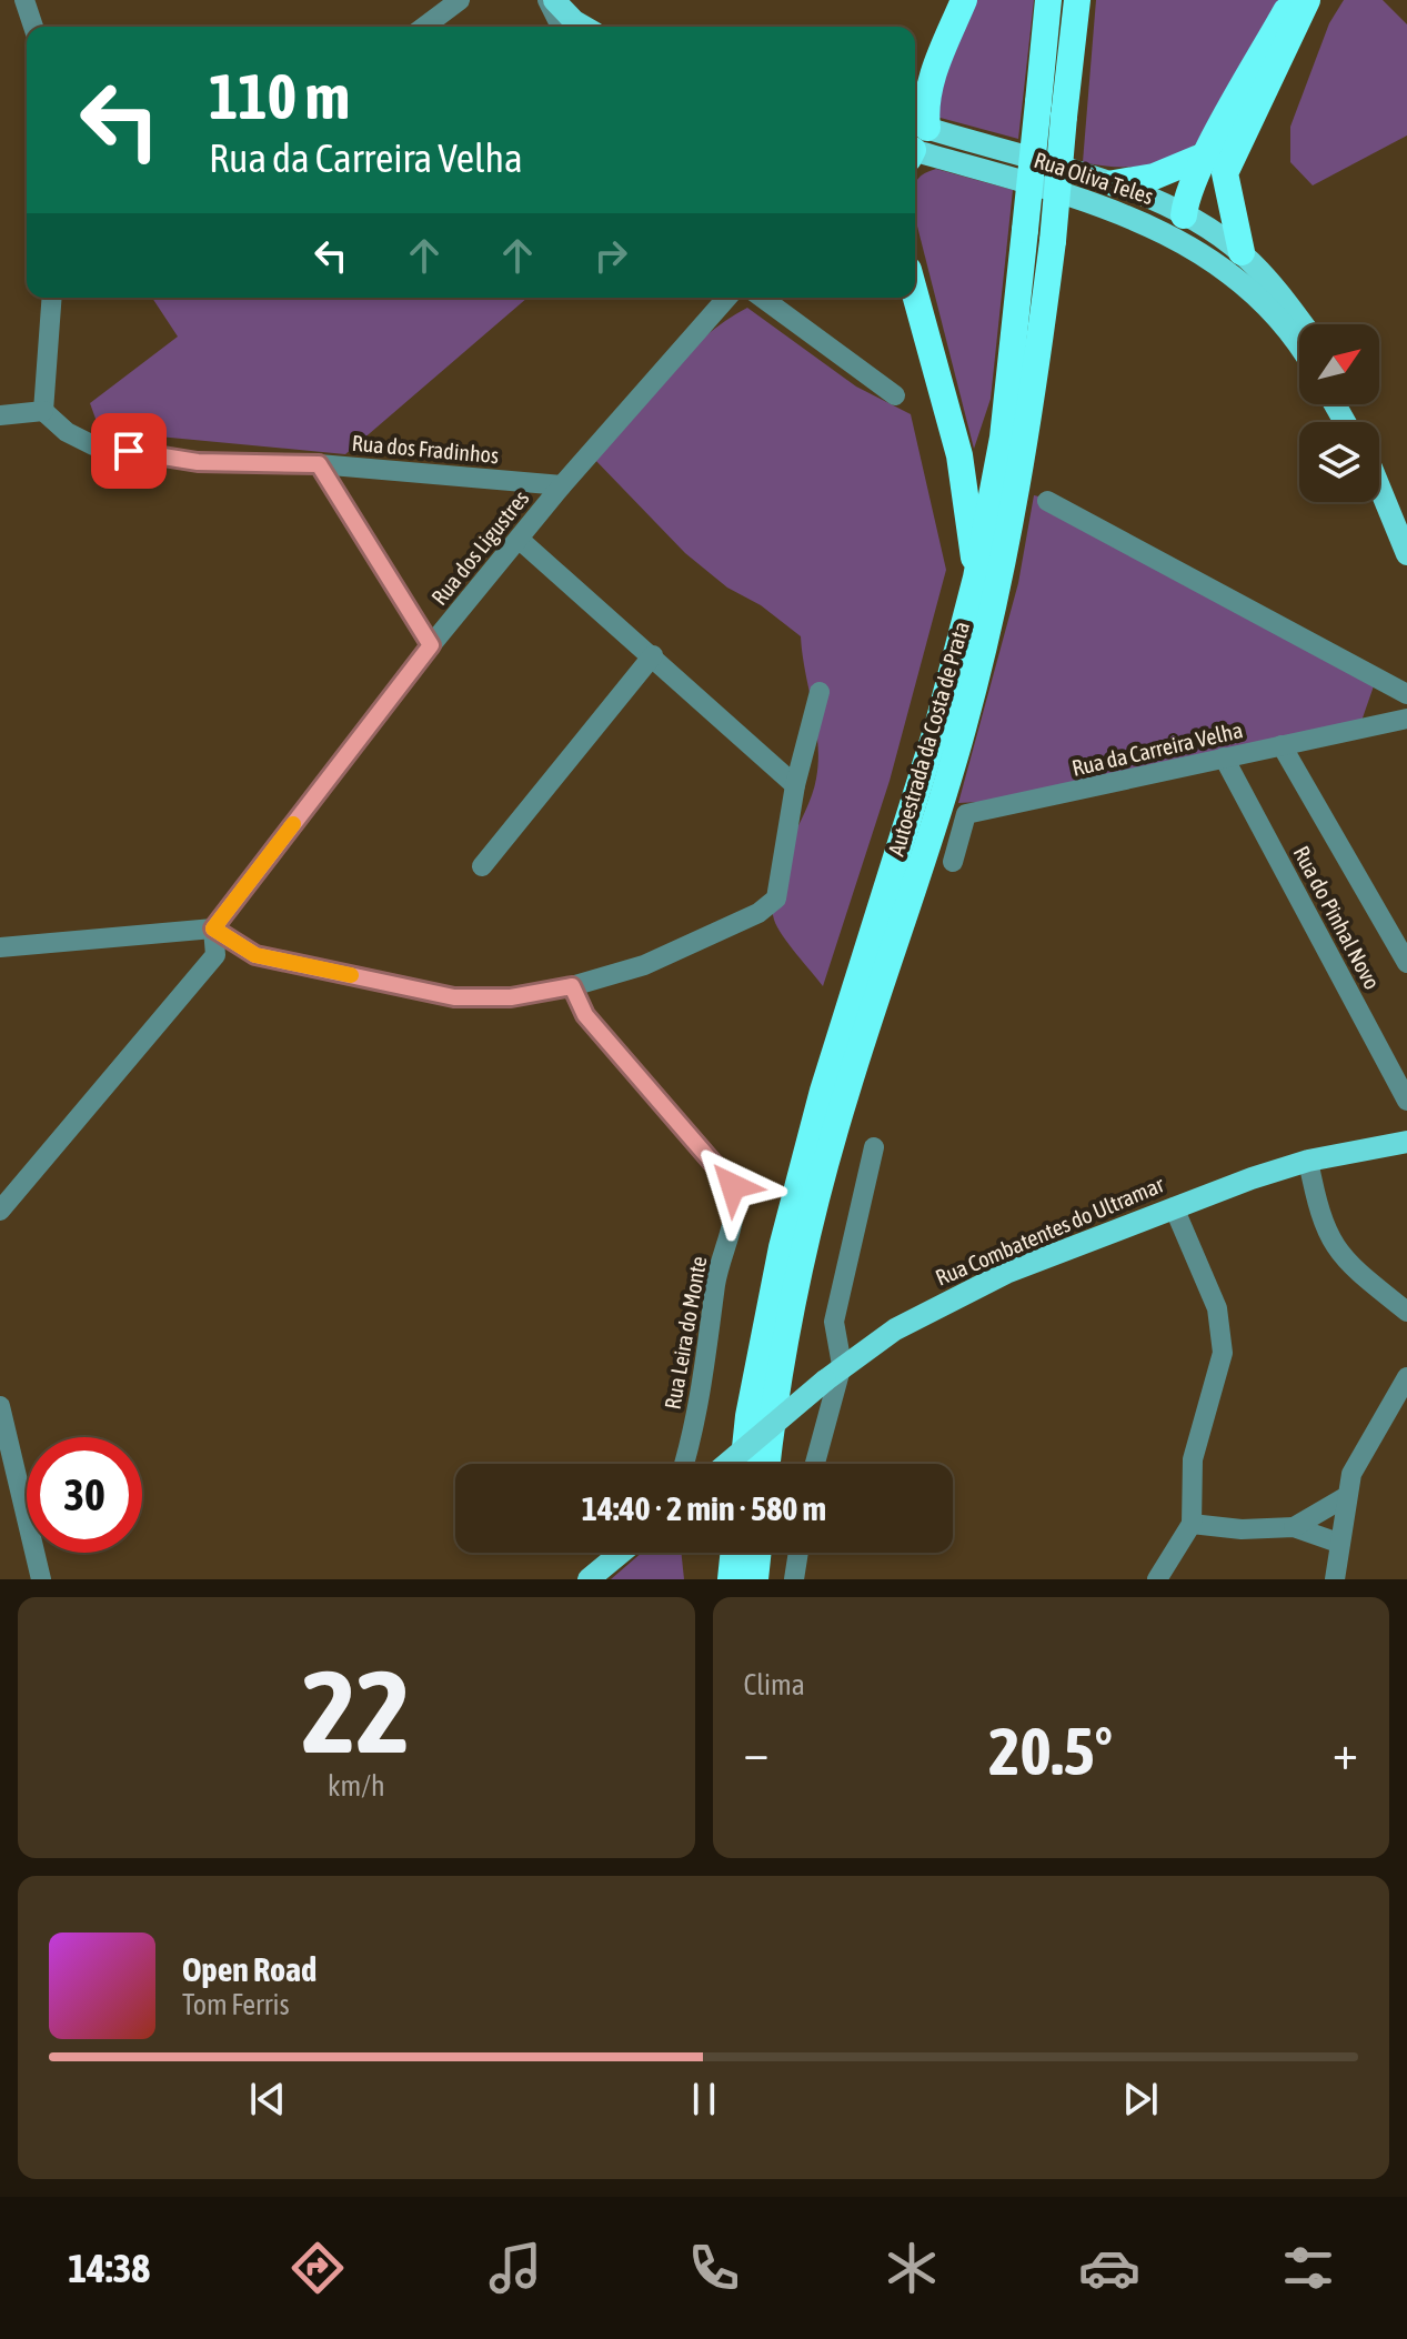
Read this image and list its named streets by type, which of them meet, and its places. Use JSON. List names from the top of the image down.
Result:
{
  "streets": {
    "highway": ["Autoestrada da Costa de Prata"],
    "main road": ["Rua Oliva Teles", "Rua Combatentes do Ultramar"],
    "street": [
      "Rua dos Fradinhos",
      "Rua dos Ligustres",
      "Rua da Carreira Velha",
      "Rua do Pinhal Novo",
      "Rua Leira do Monte"
    ]
  },
  "crossings": [
    ["Rua dos Fradinhos", "Rua dos Ligustres"],
    ["Rua da Carreira Velha", "Rua do Pinhal Novo"]
  ],
  "north": "top right",
  "page": {
    "turn": ["110 m", "Rua da Carreira Velha"],
    "limit": "30",
    "trip": "14:40 · 2 min · 580 m",
    "tile": [
      ["22", "km/h"],
      "Clima"
    ],
    "heat": ["−", "20.5°", "+"],
    "song": ["Open Road", "Tom Ferris"],
    "tabs": "14:38"
  }
}
